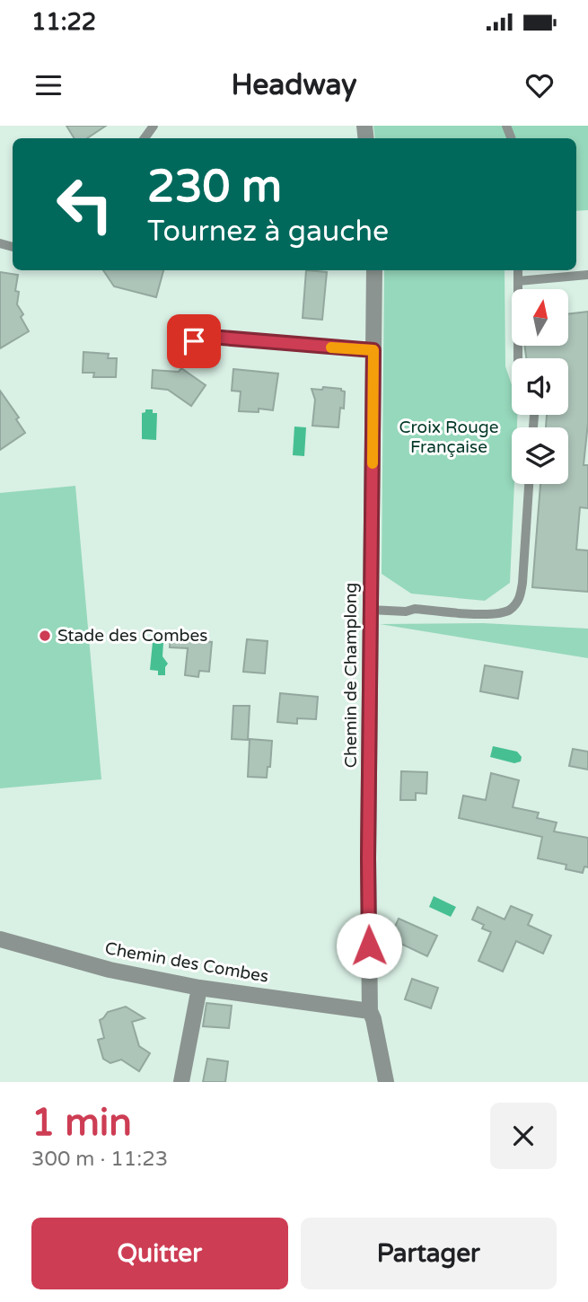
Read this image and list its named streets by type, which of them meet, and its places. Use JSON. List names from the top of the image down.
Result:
{
  "streets": {
    "street": ["Chemin de Champlong", "Chemin des Combes"]
  },
  "crossings": [
    ["Chemin de Champlong", "Chemin des Combes"]
  ],
  "parks": ["Croix Rouge Française"],
  "places": ["Stade des Combes"],
  "north": "top",
  "page": {
    "status": "11:22",
    "header": "Headway",
    "turn": ["230 m", "Tournez à gauche"],
    "heading": ["1 min", "300 m · 11:23"],
    "buttons": ["Quitter", "Partager"]
  }
}
